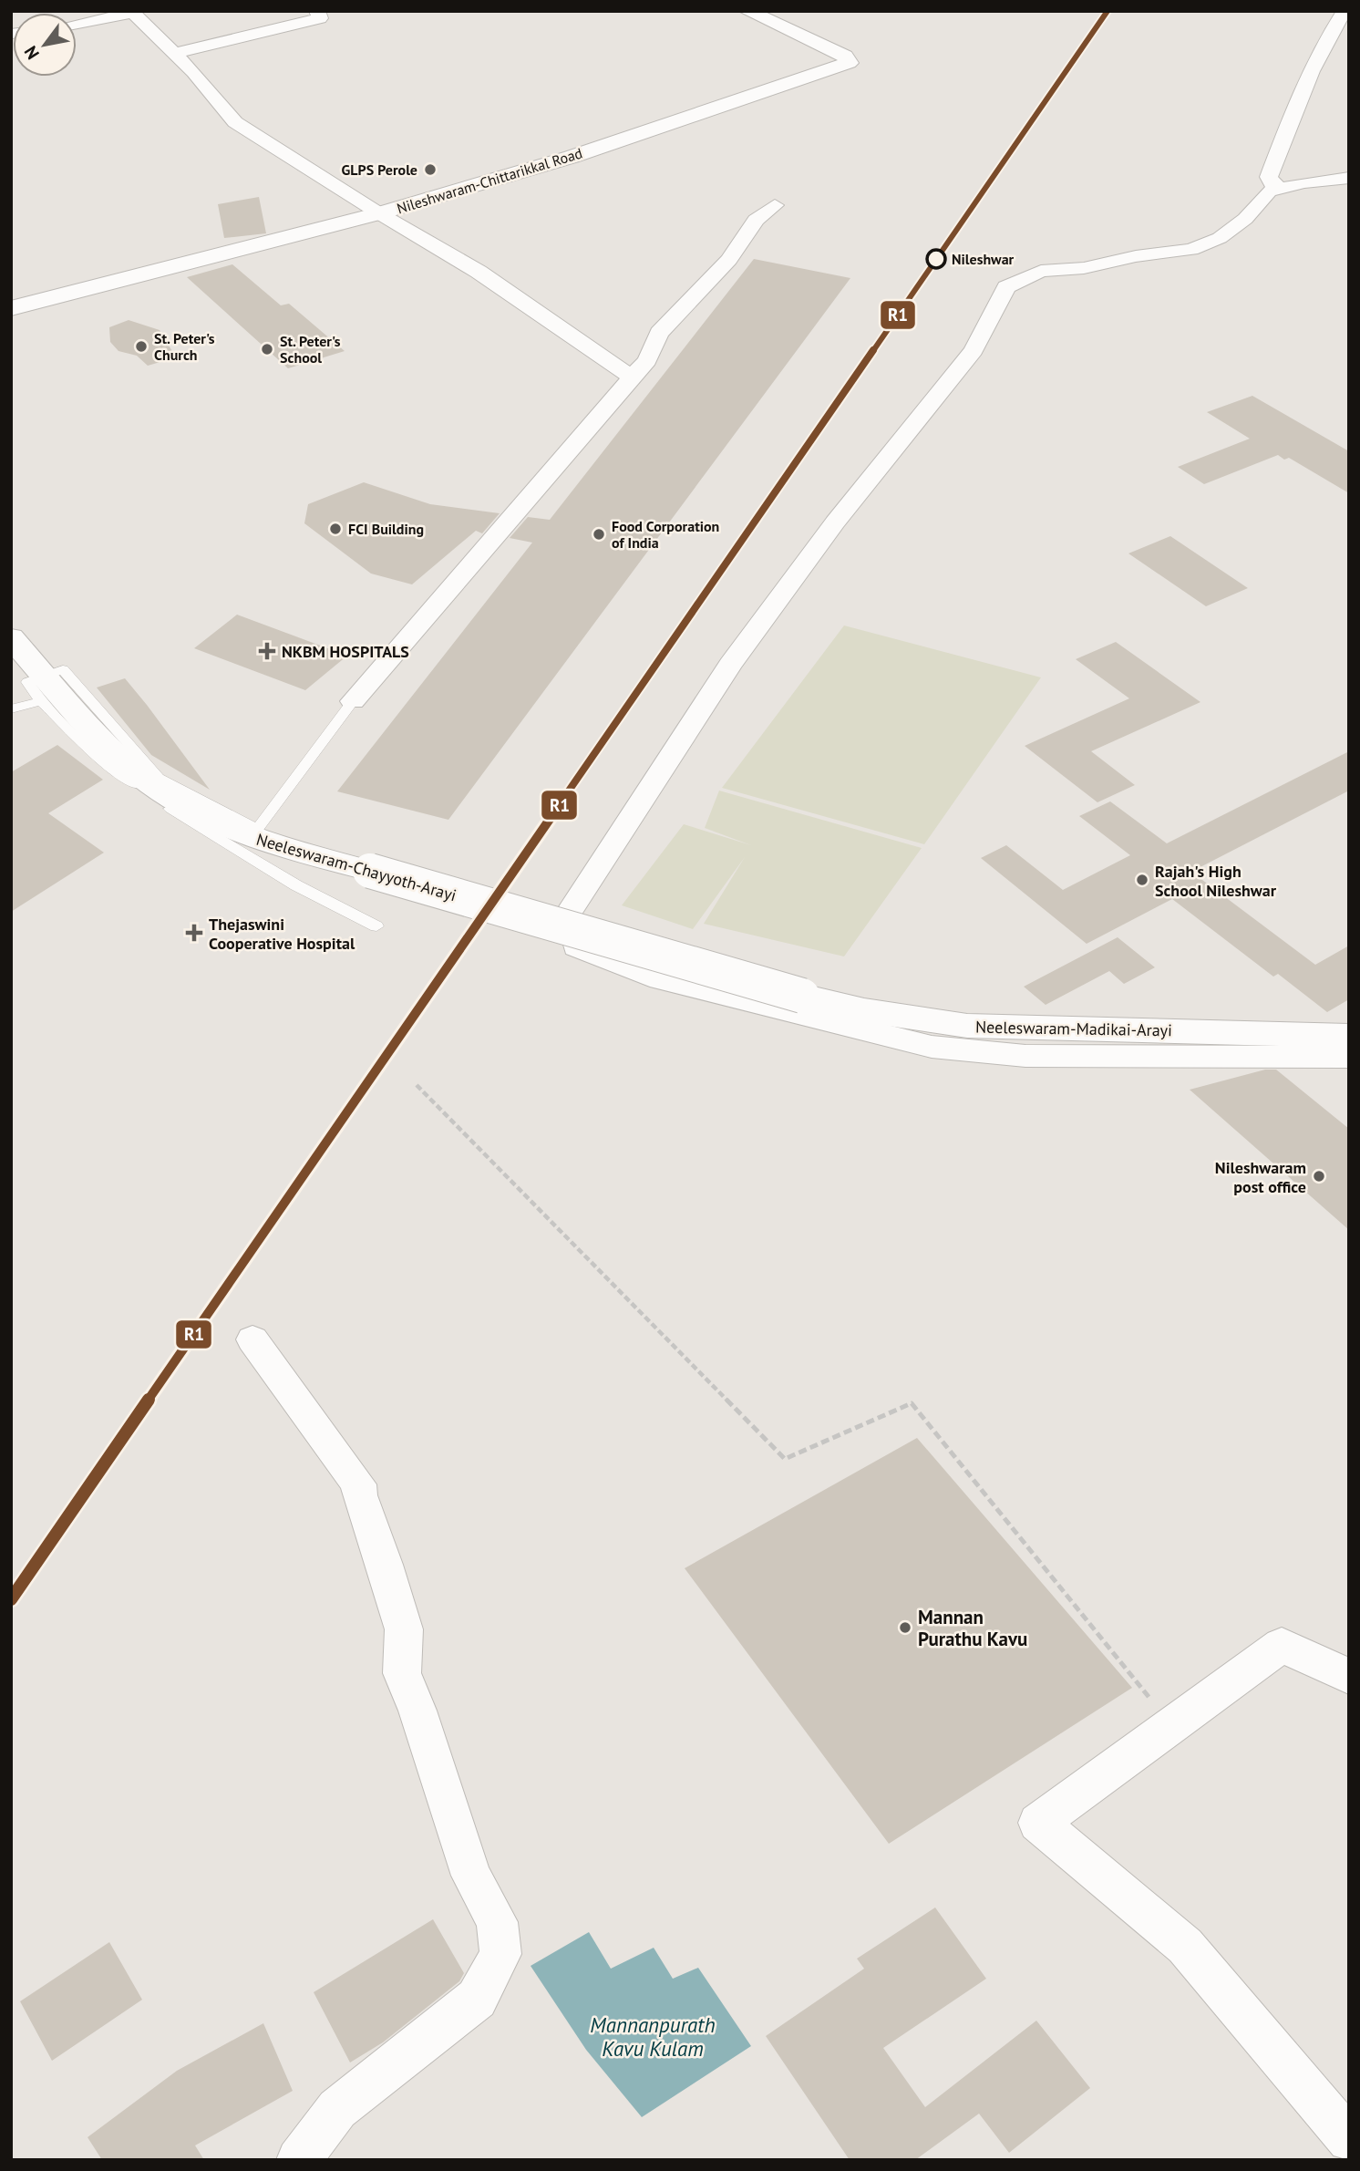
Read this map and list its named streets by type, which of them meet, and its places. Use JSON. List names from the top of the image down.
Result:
{
  "streets": {
    "main road": ["Nileshwaram-Chittarikkal Road", "Neeleswaram-Chayyoth-Arayi", "Neeleswaram-Madikai-Arayi"]
  },
  "crossings": [
    ["Neeleswaram-Chayyoth-Arayi", "Neeleswaram-Madikai-Arayi"]
  ],
  "water": ["Mannanpurath Kavu Kulam"],
  "places": {
    "other": [
      "GLPS Perole",
      "Nileshwar",
      "St. Peter's Church",
      "St. Peter's School",
      "FCI Building",
      "Food Corporation of India",
      "Rajah's High School Nileshwar",
      "Nileshwaram post office",
      "Mannan Purathu Kavu"
    ],
    "health": ["NKBM HOSPITALS", "Thejaswini Cooperative Hospital"]
  },
  "lines": ["transit line R1"],
  "north": "bottom left"
}
